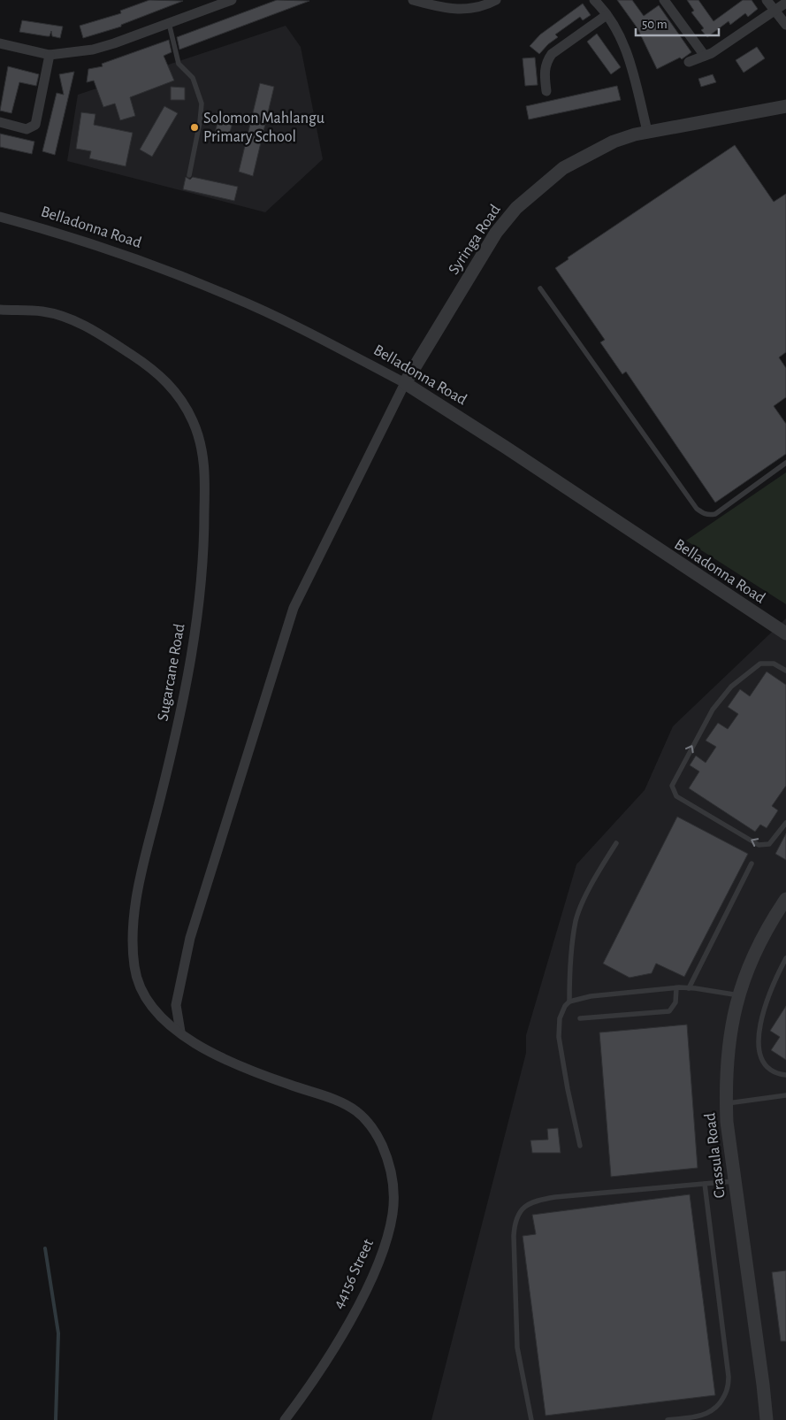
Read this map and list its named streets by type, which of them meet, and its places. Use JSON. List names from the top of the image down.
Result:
{
  "streets": {
    "street": [
      "Belladonna Road",
      "Syringa Road",
      "Sugarcane Road",
      "Crassula Road",
      "44156 Street"
    ]
  },
  "crossings": [
    ["Belladonna Road", "Syringa Road"],
    ["Sugarcane Road", "44156 Street"]
  ],
  "places": ["Solomon Mahlangu Primary School"],
  "scale_bar": "50 m"
}
